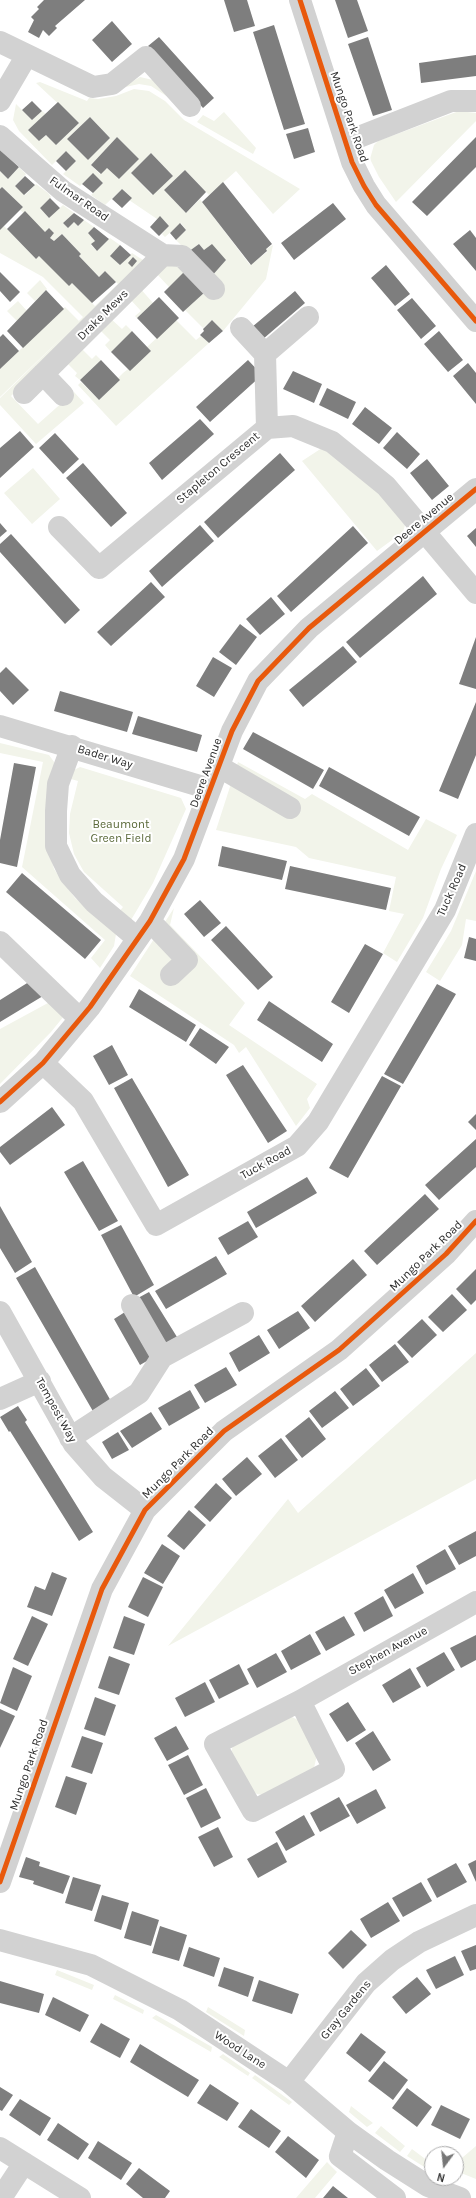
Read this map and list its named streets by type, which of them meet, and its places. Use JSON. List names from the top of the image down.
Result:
{
  "streets": {
    "street": [
      "Mungo Park Road",
      "Fulmar Road",
      "Drake Mews",
      "Stapleton Crescent",
      "Deere Avenue",
      "Bader Way",
      "Tuck Road",
      "Tempest Way",
      "Stephen Avenue",
      "Gray Gardens",
      "Wood Lane"
    ]
  },
  "crossings": [
    ["Mungo Park Road", "Tempest Way"],
    ["Fulmar Road", "Drake Mews"],
    ["Stapleton Crescent", "Deere Avenue"],
    ["Deere Avenue", "Bader Way"],
    ["Deere Avenue", "Tuck Road"],
    ["Gray Gardens", "Wood Lane"]
  ],
  "parks": ["Beaumont Green Field"],
  "north": "bottom"
}
